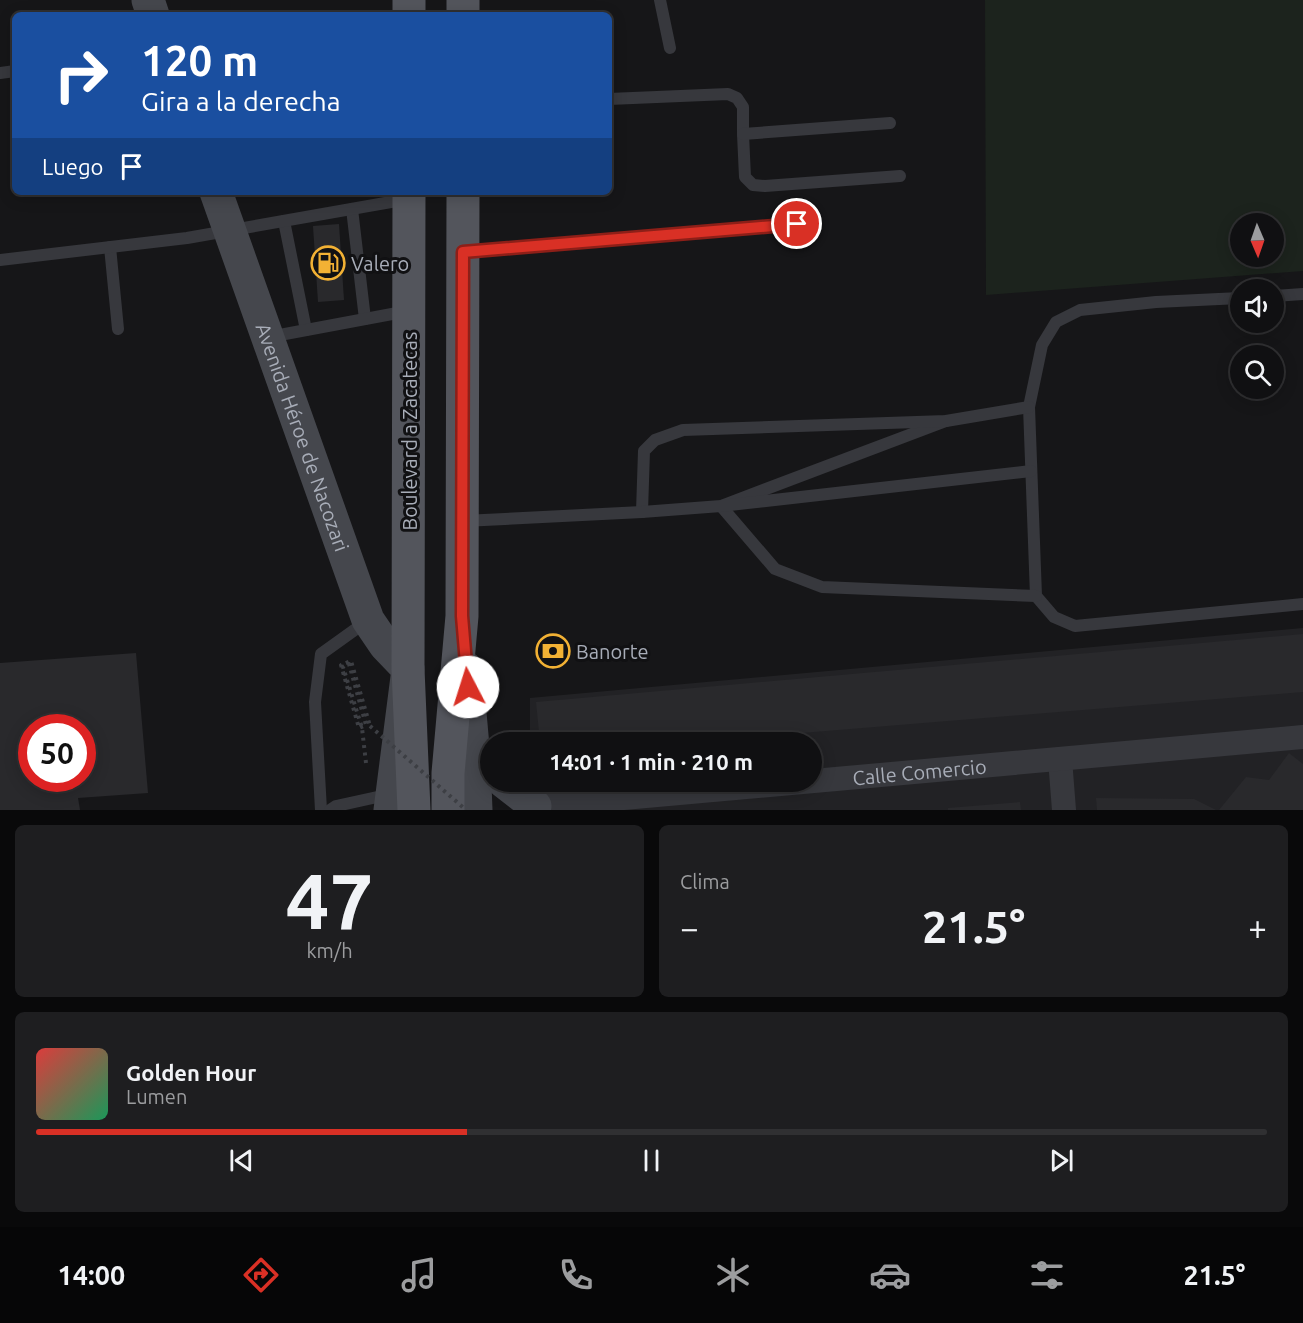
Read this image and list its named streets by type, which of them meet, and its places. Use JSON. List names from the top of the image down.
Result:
{
  "streets": {
    "main road": ["Boulevard a Zacatecas", "Avenida Héroe de Nacozari"],
    "street": ["Calle Comercio"]
  },
  "crossings": [
    ["Boulevard a Zacatecas", "Avenida Héroe de Nacozari"]
  ],
  "places": {
    "fuel station": ["Valero"],
    "bank": ["Banorte"]
  },
  "north": "bottom",
  "page": {
    "turn": ["120 m", "Gira a la derecha"],
    "then": "Luego",
    "limit": "50",
    "trip": "14:01 · 1 min · 210 m",
    "tile": [
      ["47", "km/h"],
      "Clima"
    ],
    "heat": ["−", "21.5°", "+"],
    "song": ["Golden Hour", "Lumen"],
    "tabs": ["14:00", "21.5°"]
  }
}
